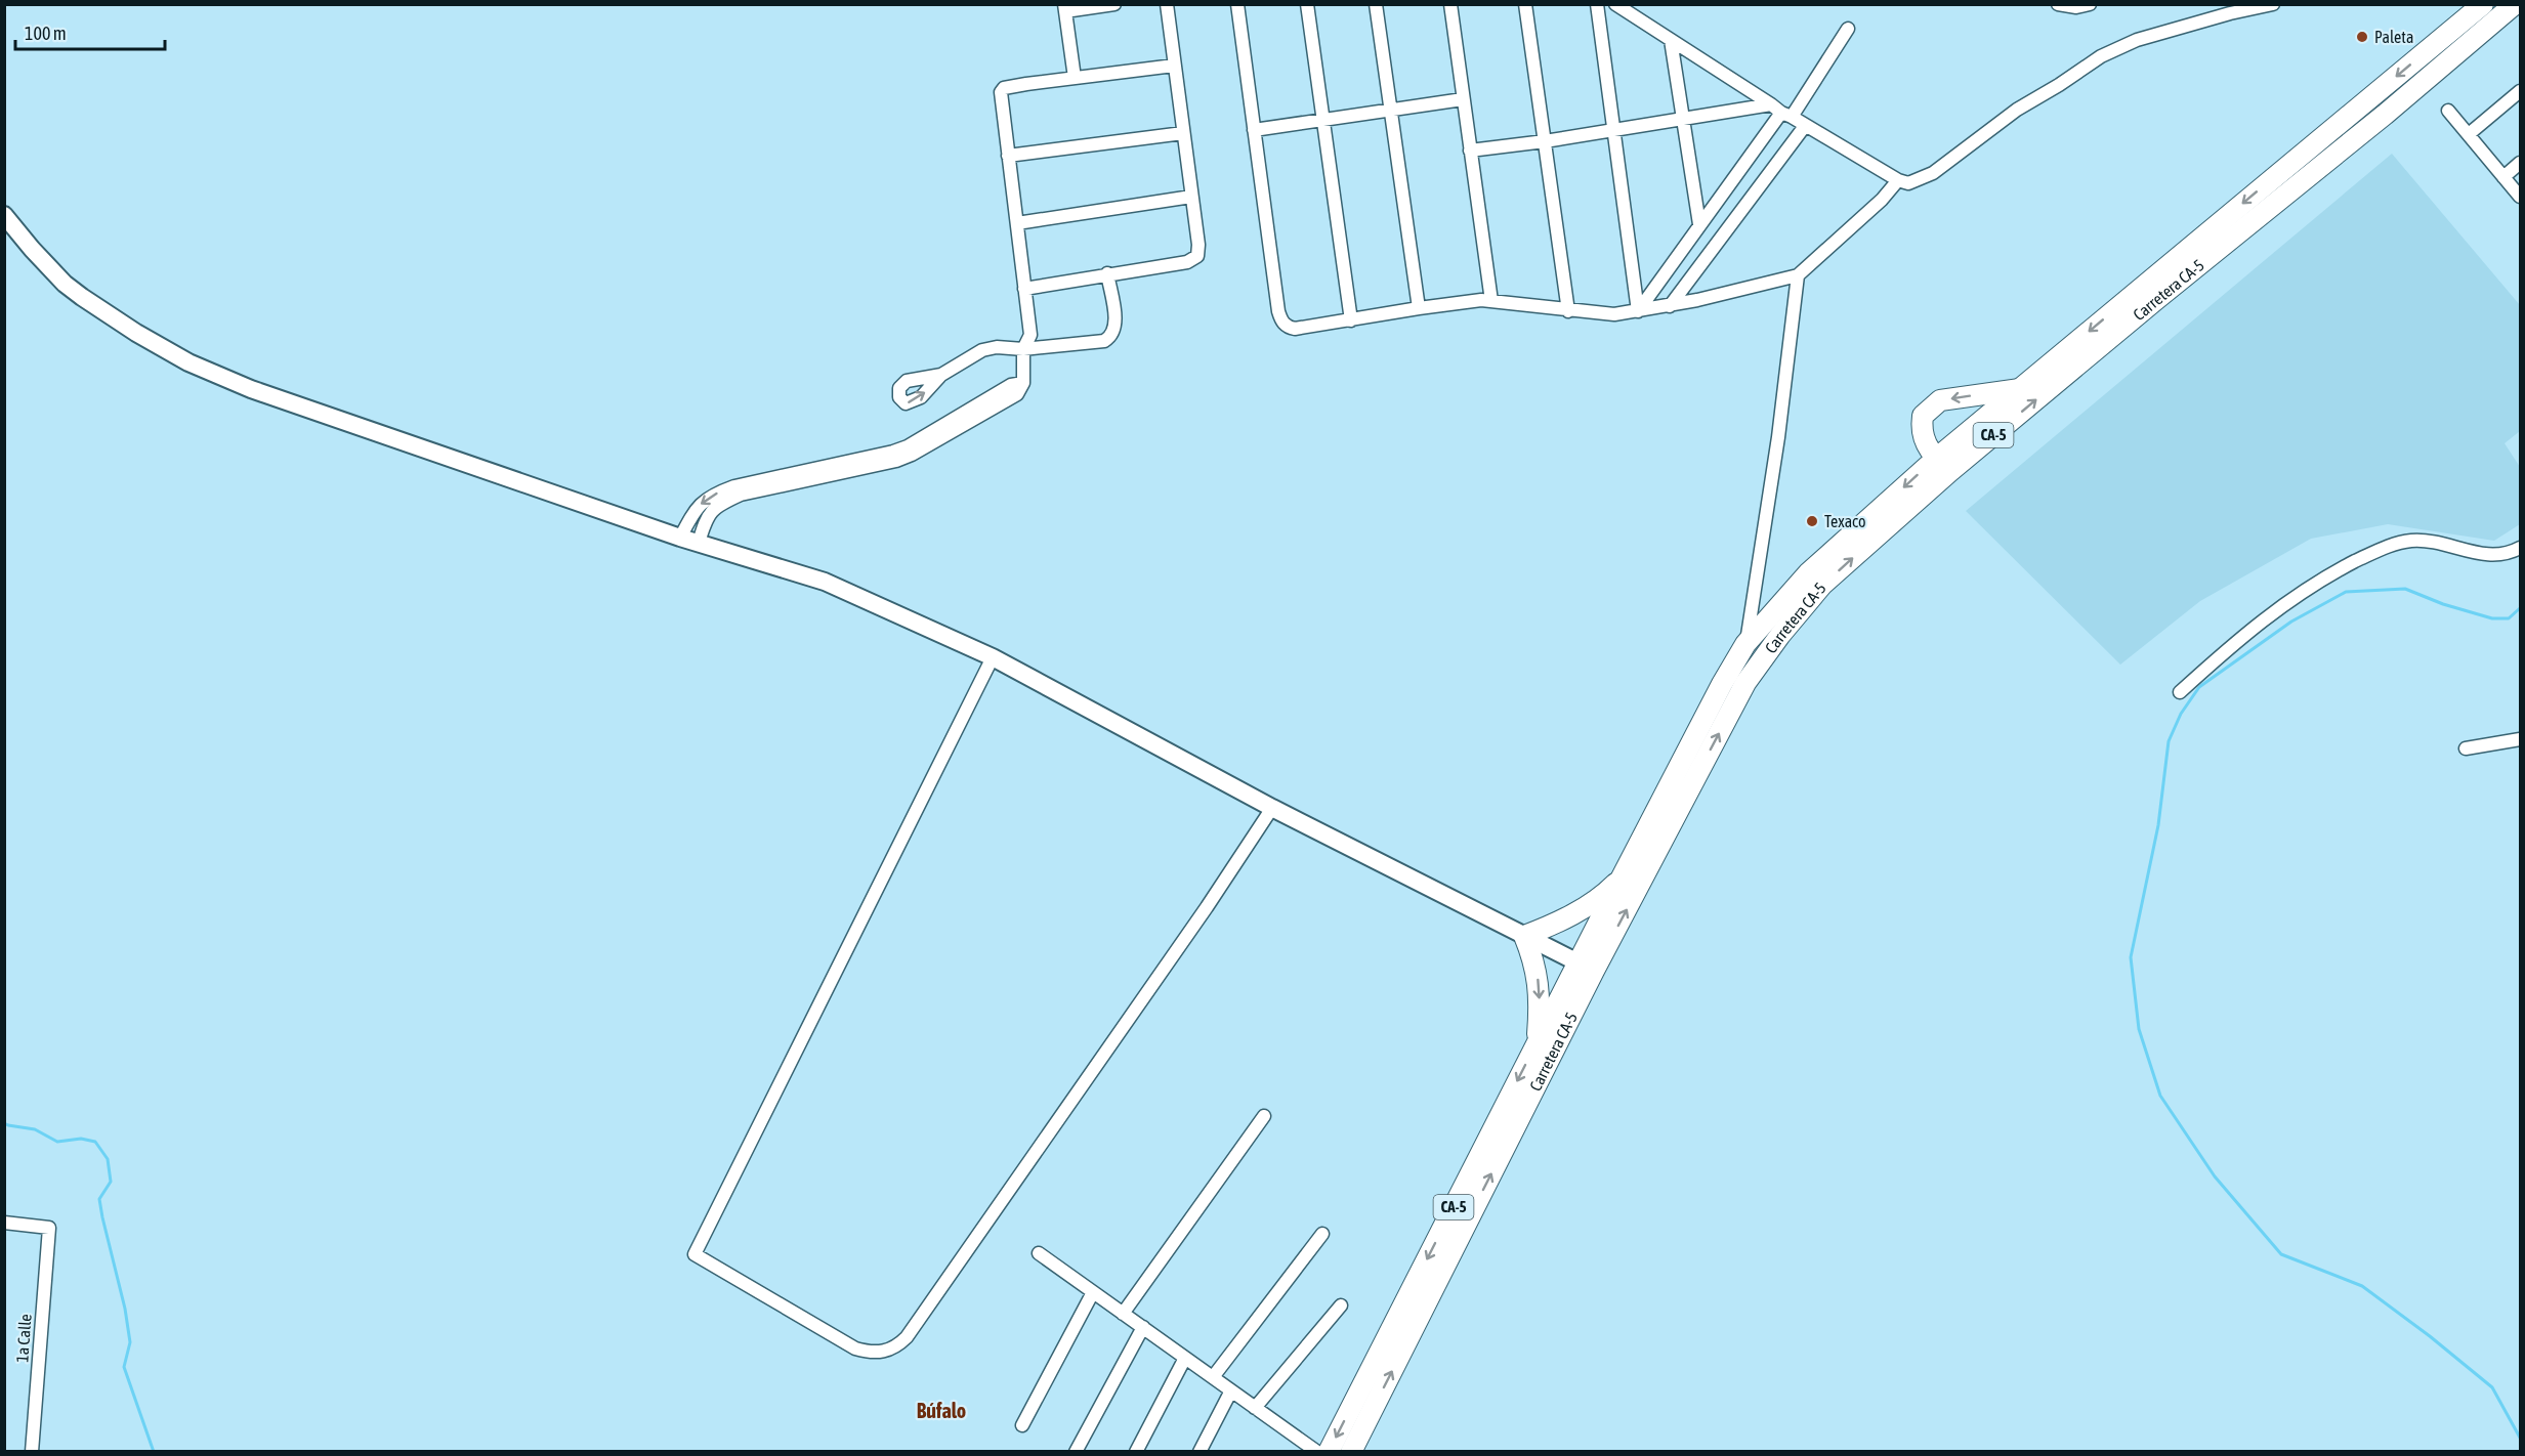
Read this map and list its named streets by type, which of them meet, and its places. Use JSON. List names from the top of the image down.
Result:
{
  "streets": {
    "highway": ["Carretera CA-5", "CA-5"],
    "street": ["1a Calle"]
  },
  "districts": ["Búfalo"],
  "places": ["Paleta", "Texaco"],
  "scale_bar": "100 m"
}
